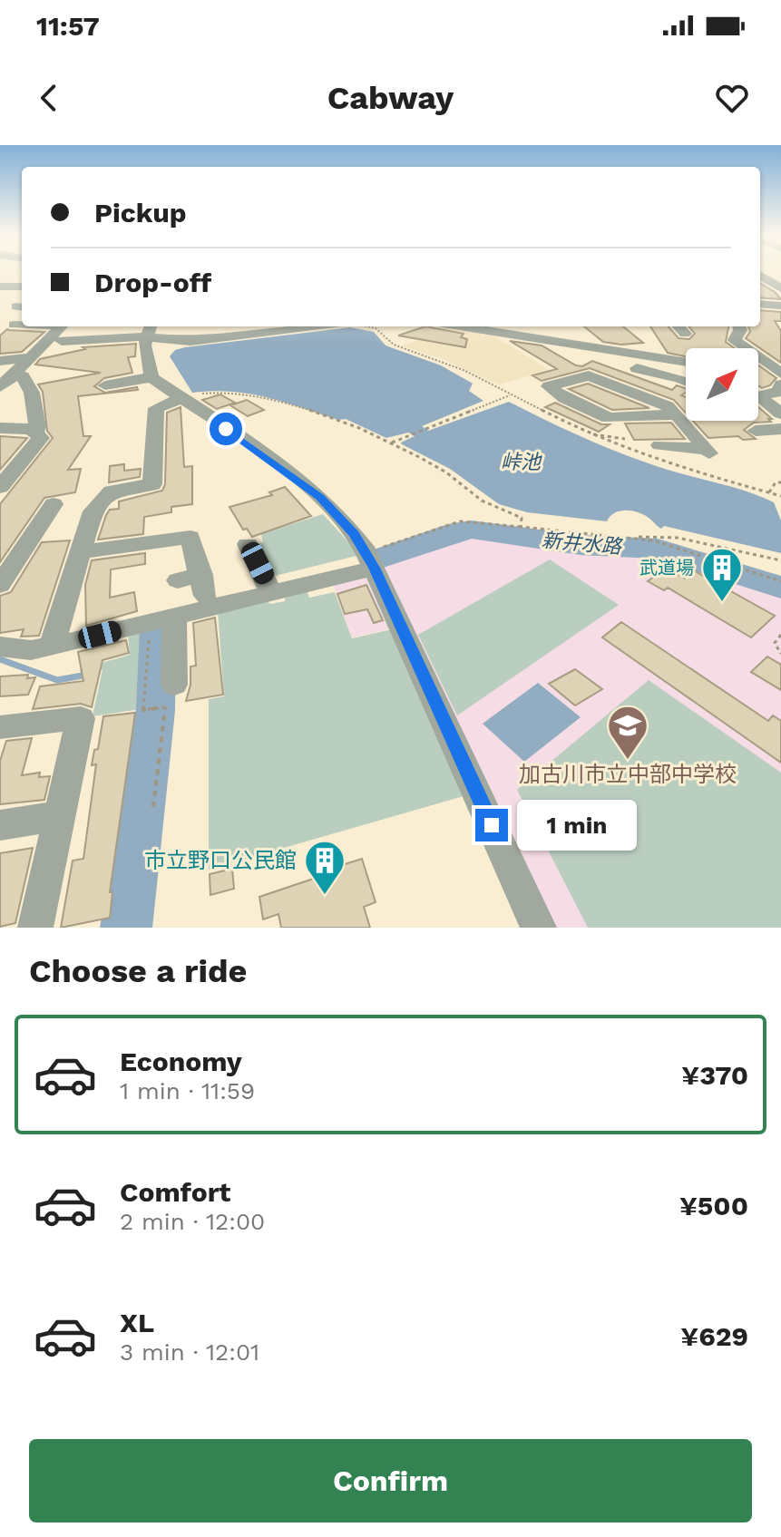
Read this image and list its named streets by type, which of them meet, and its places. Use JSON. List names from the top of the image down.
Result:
{
  "water": ["峠池", "新井水路"],
  "places": {
    "building": ["武道場", "市立野口公民館"],
    "school or university": ["加古川市立中部中学校"]
  },
  "north": "top right",
  "page": {
    "status": "11:57",
    "header": "Cabway",
    "banner": ["Pickup", "Drop-off"],
    "bubble": "1 min",
    "heading": "Choose a ride",
    "list": [
      {
        "name": "Economy",
        "note": "1 min · 11:59",
        "value": "¥370"
      },
      {
        "name": "Comfort",
        "note": "2 min · 12:00",
        "value": "¥500"
      },
      {
        "name": "XL",
        "note": "3 min · 12:01",
        "value": "¥629"
      }
    ],
    "buttons": "Confirm"
  }
}
